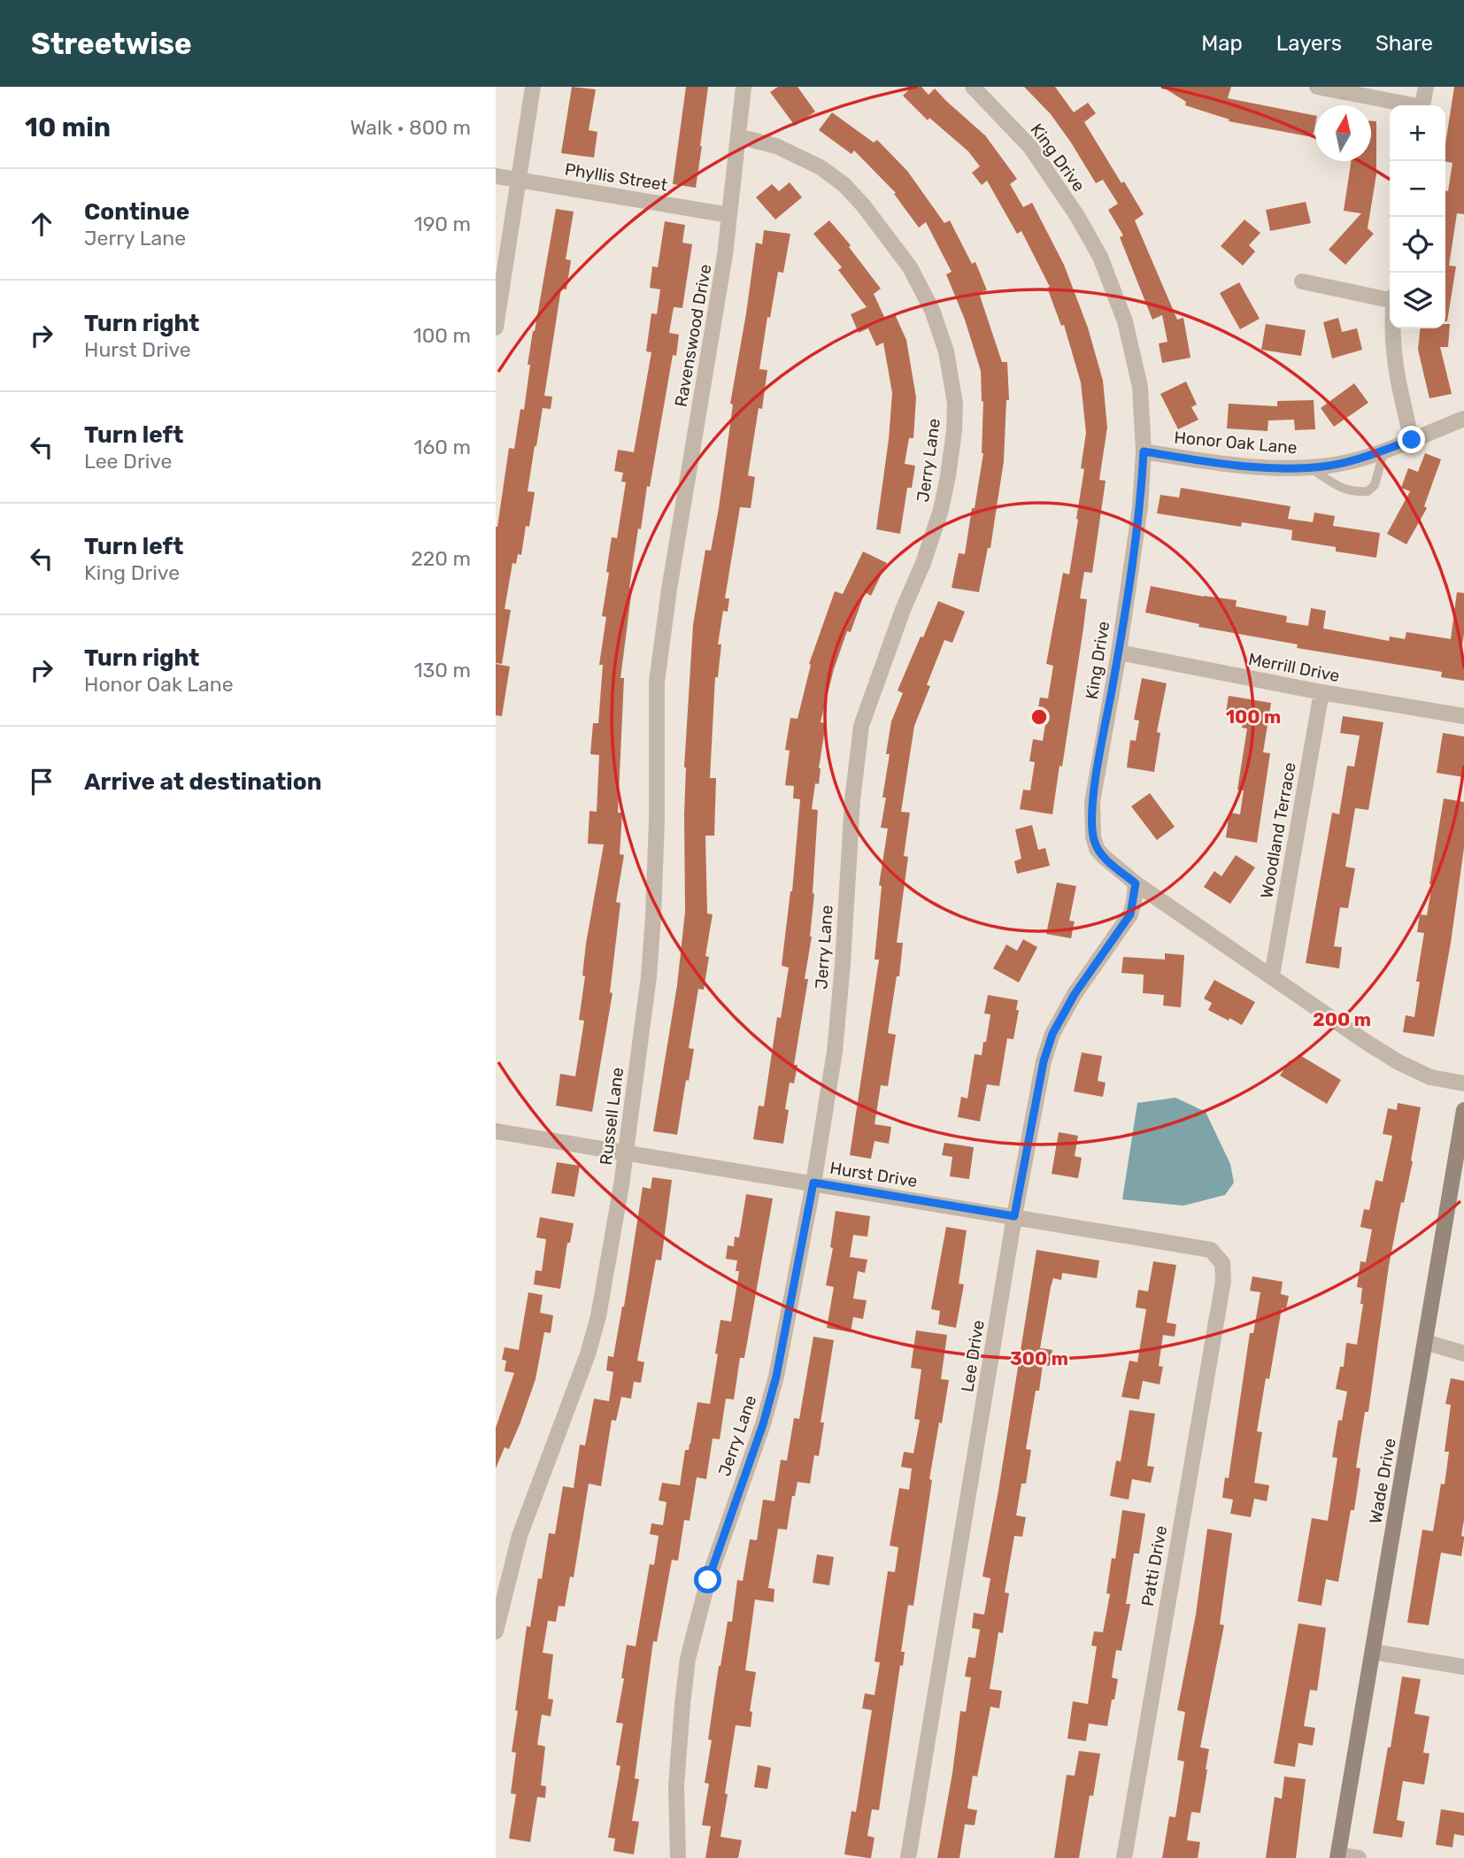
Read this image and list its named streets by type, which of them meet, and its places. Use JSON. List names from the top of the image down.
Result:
{
  "streets": {
    "street": [
      "King Drive",
      "Phyllis Street",
      "Ravenswood Drive",
      "Honor Oak Lane",
      "Jerry Lane",
      "Merrill Drive",
      "Woodland Terrace",
      "Russell Lane",
      "Hurst Drive",
      "Lee Drive",
      "Wade Drive",
      "Patti Drive"
    ]
  },
  "crossings": [
    ["King Drive", "Honor Oak Lane"],
    ["King Drive", "Merrill Drive"],
    ["King Drive", "Woodland Terrace"],
    ["King Drive", "Lee Drive"],
    ["Phyllis Street", "Ravenswood Drive"],
    ["Ravenswood Drive", "Jerry Lane"],
    ["Ravenswood Drive", "Russell Lane"],
    ["Jerry Lane", "Hurst Drive"],
    ["Merrill Drive", "Woodland Terrace"],
    ["Russell Lane", "Hurst Drive"],
    ["Hurst Drive", "Lee Drive"],
    ["Hurst Drive", "Patti Drive"]
  ],
  "north": "top",
  "page": {
    "header": "Streetwise",
    "nav": ["Map", "Layers", "Share"],
    "heading": ["10 min", "Walk · 800 m"],
    "map_buttons": ["+", "−"],
    "list": [
      ["Continue", "Jerry Lane", "190 m"],
      ["Turn right", "Hurst Drive", "100 m"],
      ["Turn left", "Lee Drive", "160 m"],
      ["Turn left", "King Drive", "220 m"],
      ["Turn right", "Honor Oak Lane", "130 m"],
      "Arrive at destination"
    ]
  },
  "rings": ["100 m", "200 m", "300 m"]
}
